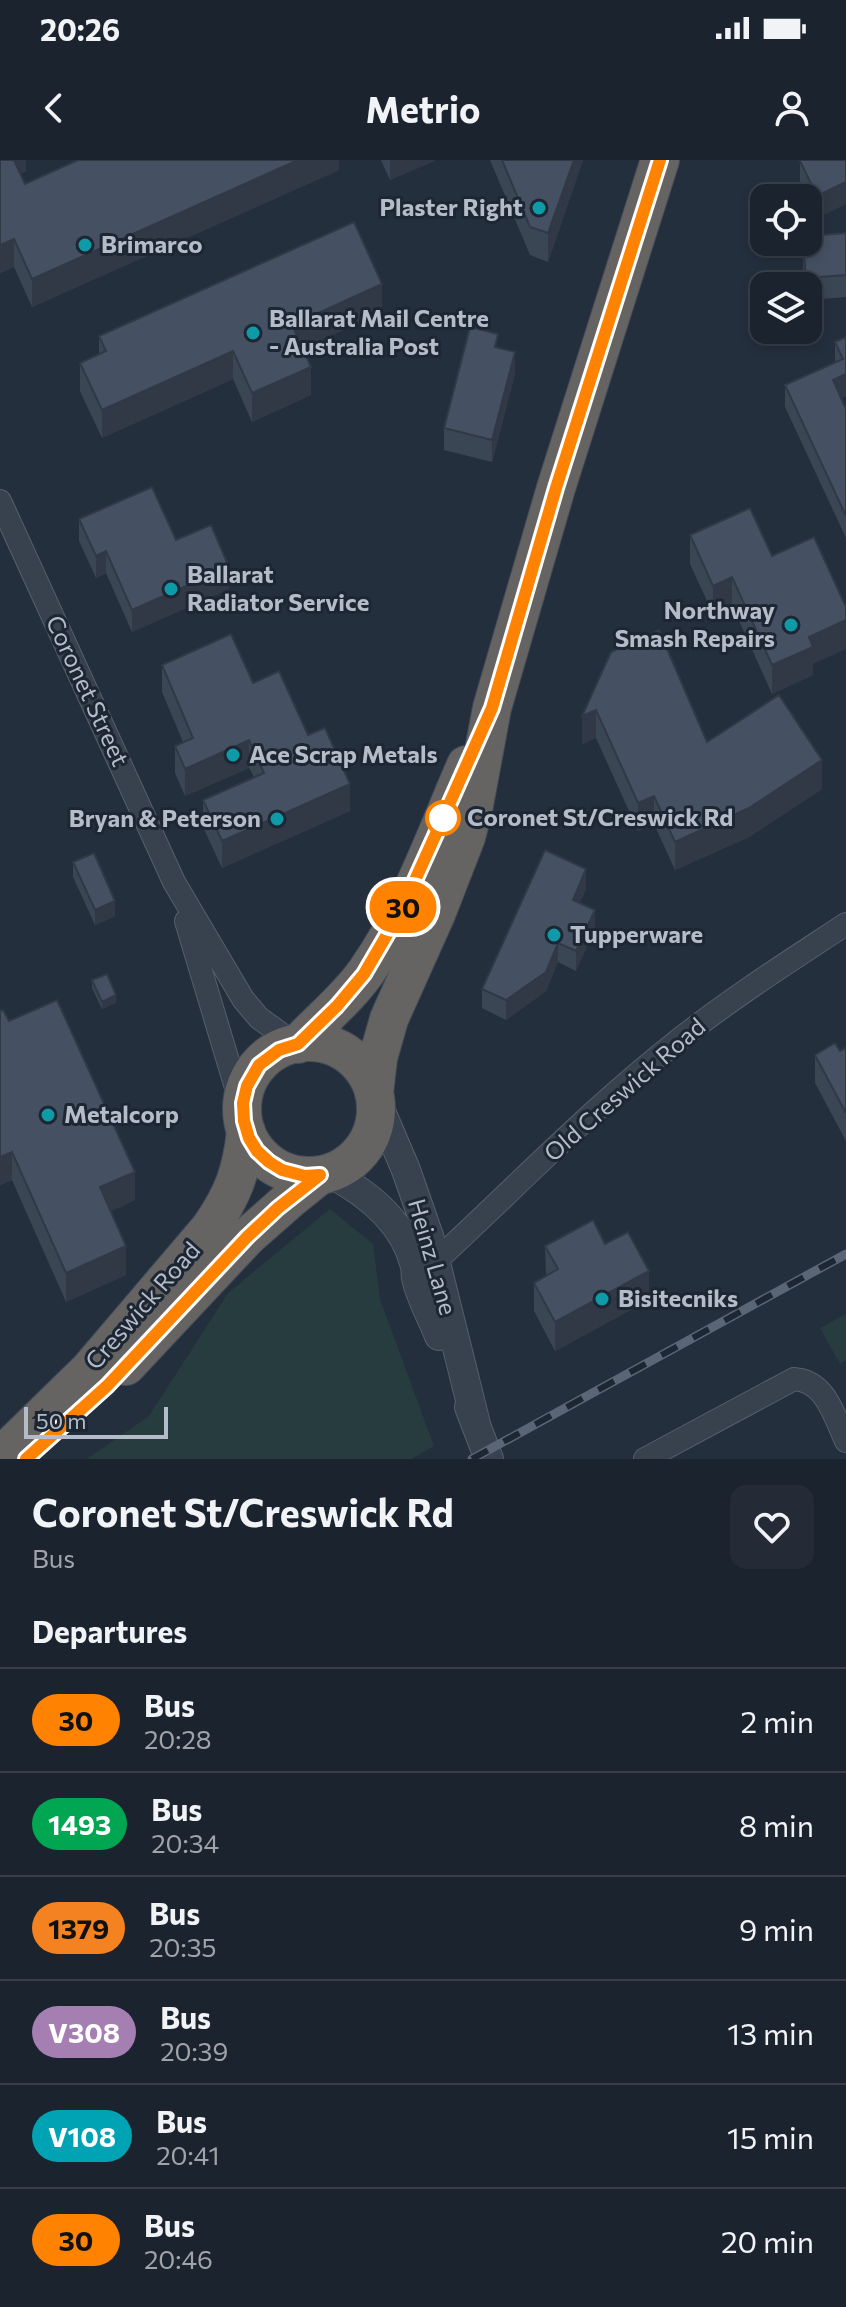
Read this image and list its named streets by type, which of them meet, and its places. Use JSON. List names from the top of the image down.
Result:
{
  "streets": {
    "highway": ["Creswick Road"],
    "street": ["Coronet Street", "Old Creswick Road", "Heinz Lane"]
  },
  "crossings": [
    ["Coronet Street", "Heinz Lane"],
    ["Coronet Street", "Creswick Road"],
    ["Old Creswick Road", "Heinz Lane"],
    ["Heinz Lane", "Creswick Road"]
  ],
  "places": [
    "Plaster Right",
    "Brimarco",
    "Ballarat Mail Centre - Australia Post",
    "Ballarat Radiator Service",
    "Northway Smash Repairs",
    "Ace Scrap Metals",
    "Coronet St/Creswick Rd",
    "Bryan & Peterson",
    "Tupperware",
    "Metalcorp",
    "Bisitecniks"
  ],
  "lines": ["bus line 30"],
  "scale_bar": "50 m",
  "page": {
    "status": "20:26",
    "header": "Metrio",
    "on_map": "30",
    "scale": "50 m",
    "heading": [
      ["Coronet St/Creswick Rd", "Bus"],
      "Departures"
    ],
    "list": [
      {
        "mark": "30",
        "name": "Bus",
        "note": "20:28",
        "value": "2 min"
      },
      {
        "mark": "1493",
        "name": "Bus",
        "note": "20:34",
        "value": "8 min"
      },
      {
        "mark": "1379",
        "name": "Bus",
        "note": "20:35",
        "value": "9 min"
      },
      {
        "mark": "V308",
        "name": "Bus",
        "note": "20:39",
        "value": "13 min"
      },
      {
        "mark": "V108",
        "name": "Bus",
        "note": "20:41",
        "value": "15 min"
      },
      {
        "mark": "30",
        "name": "Bus",
        "note": "20:46",
        "value": "20 min"
      }
    ]
  }
}
